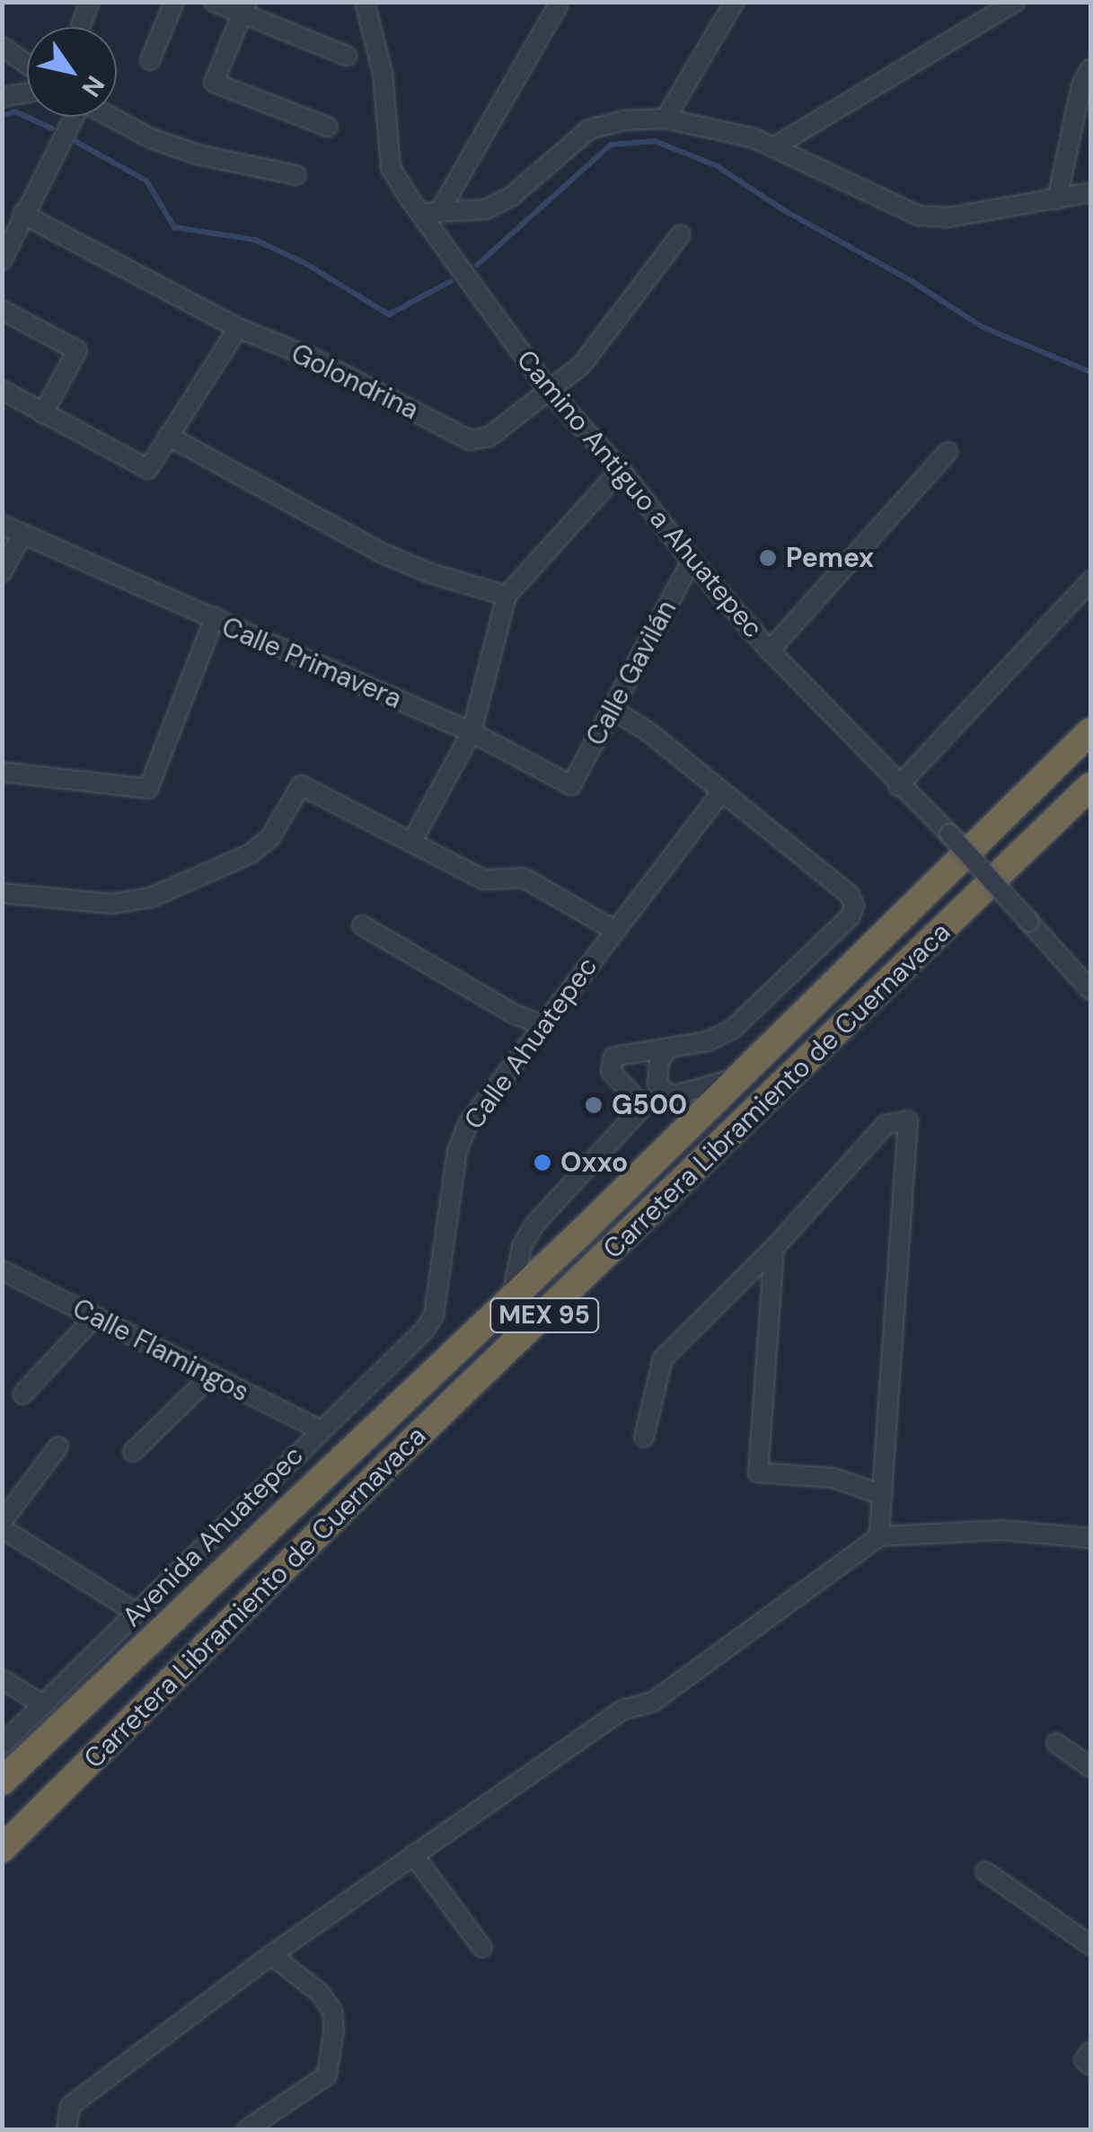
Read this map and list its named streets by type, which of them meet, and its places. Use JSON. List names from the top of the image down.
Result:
{
  "streets": {
    "highway": ["Carretera Libramiento de Cuernavaca", "MEX 95"],
    "street": [
      "Golondrina",
      "Camino Antiguo a Ahuatepec",
      "Calle Primavera",
      "Calle Gavilán",
      "Calle Ahuatepec",
      "Calle Flamingos",
      "Avenida Ahuatepec"
    ]
  },
  "crossings": [
    ["Golondrina", "Camino Antiguo a Ahuatepec"],
    ["Camino Antiguo a Ahuatepec", "Calle Gavilán"],
    ["Calle Primavera", "Calle Gavilán"],
    ["Calle Ahuatepec", "Avenida Ahuatepec"],
    ["Calle Flamingos", "Avenida Ahuatepec"]
  ],
  "places": ["Pemex", "G500", "Oxxo"],
  "north": "bottom right"
}
